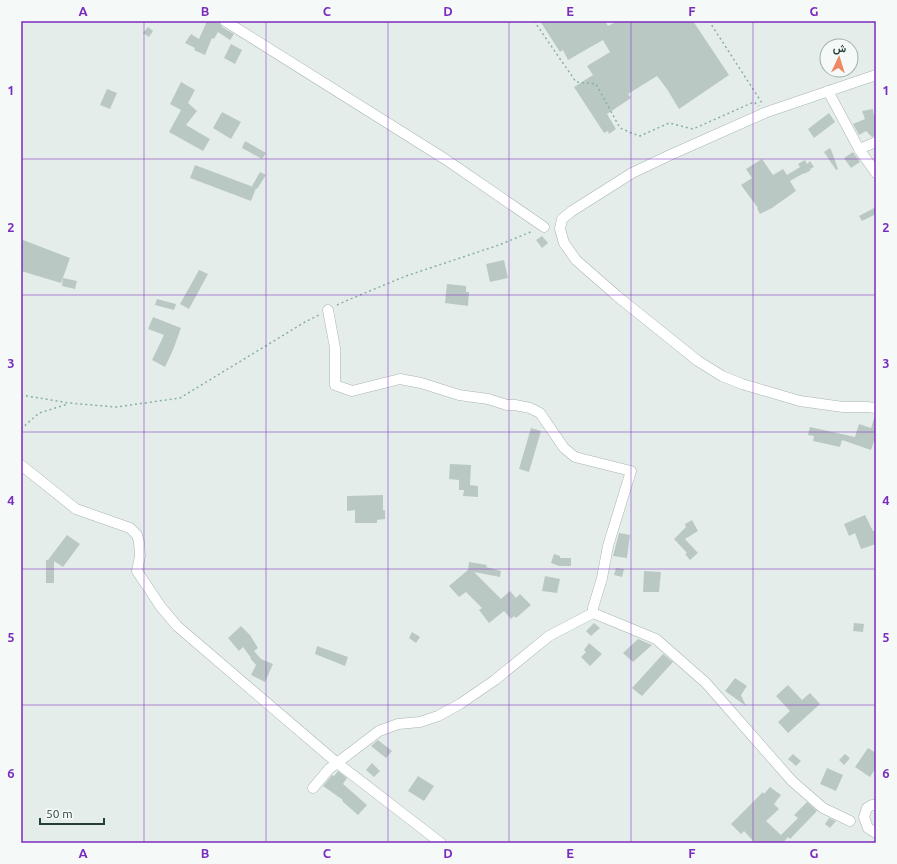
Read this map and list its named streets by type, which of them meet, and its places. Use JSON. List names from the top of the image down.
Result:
{
  "scale_bar": "50 m",
  "north": "top",
  "grid": {
    "columns": [
      "A",
      "B",
      "C",
      "D",
      "E",
      "F",
      "G"
    ],
    "rows": [
      "1",
      "2",
      "3",
      "4",
      "5",
      "6"
    ]
  }
}
